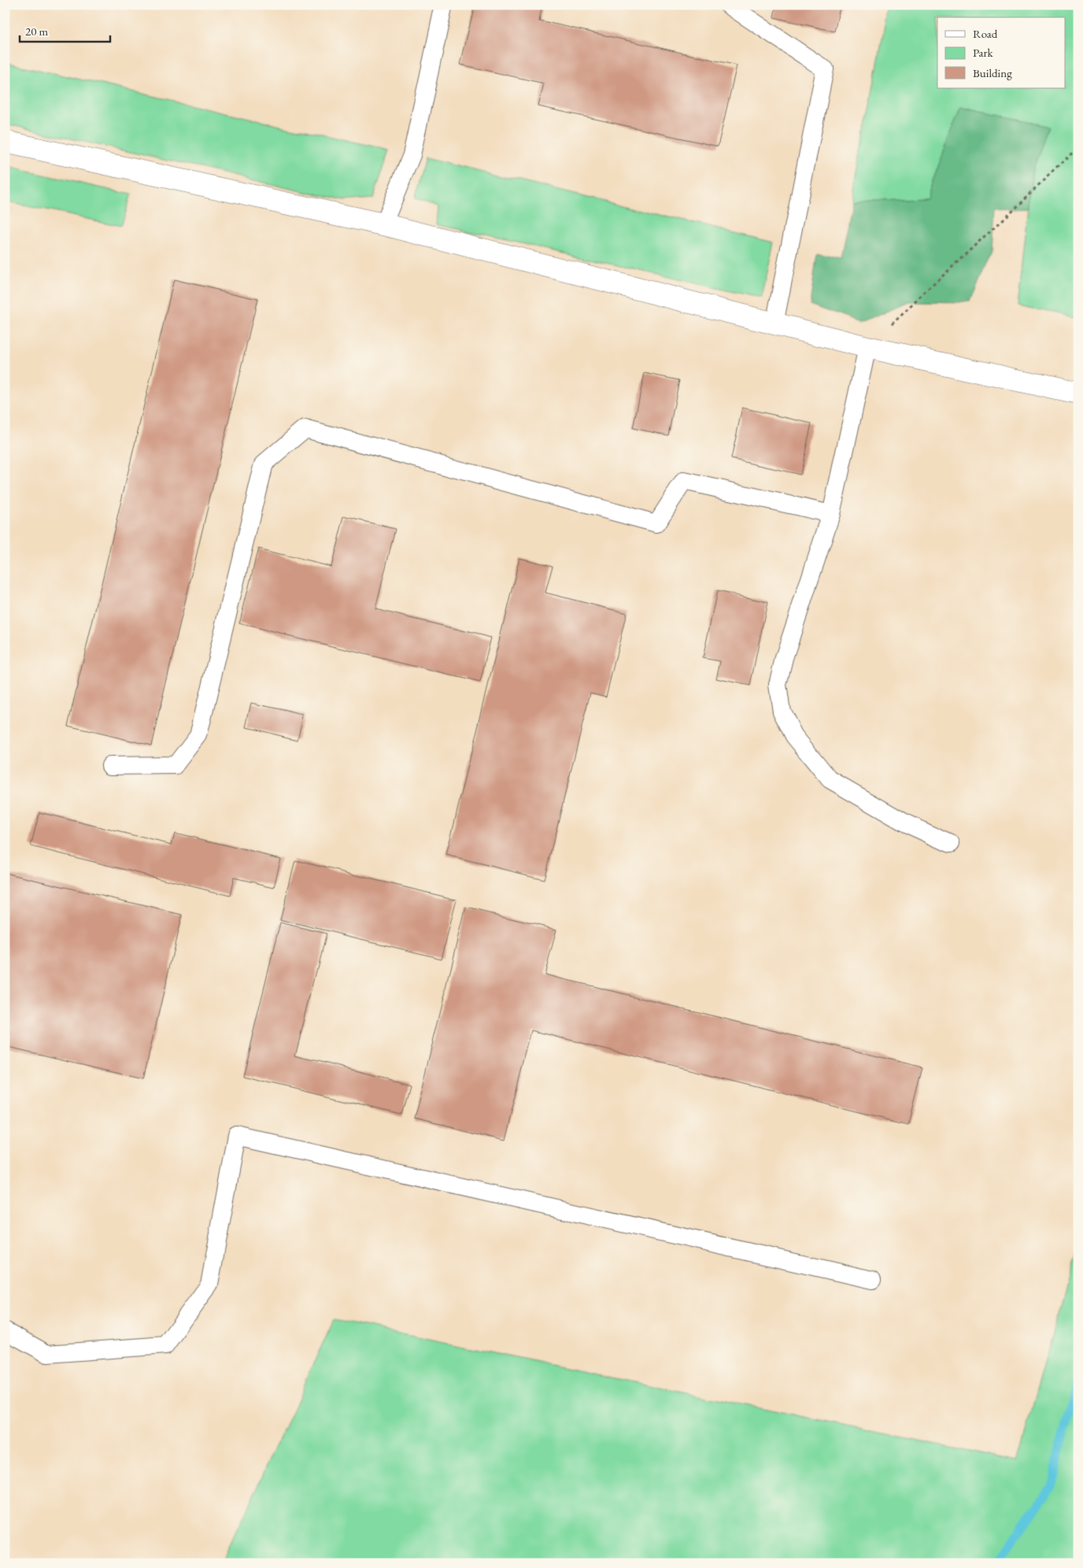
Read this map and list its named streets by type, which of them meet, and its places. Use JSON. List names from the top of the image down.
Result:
{
  "legend": ["Road", "Park", "Building"],
  "scale_bar": "20 m"
}
